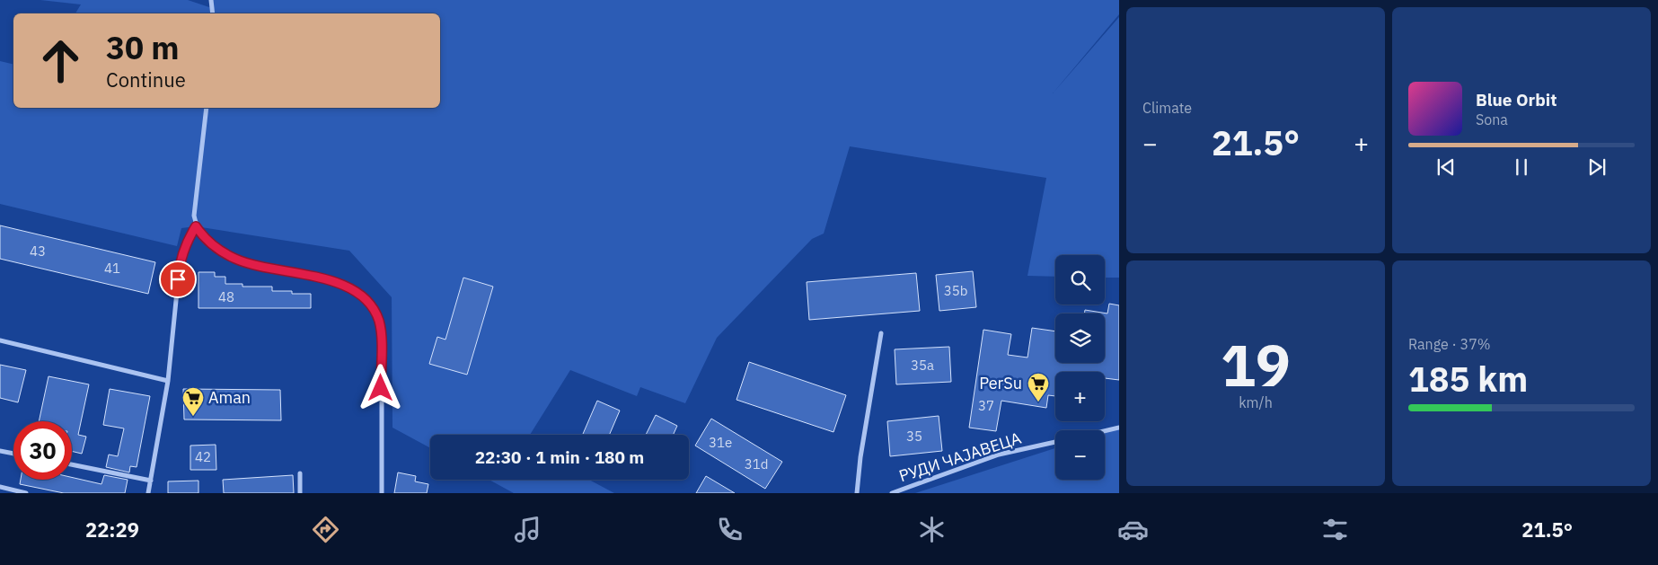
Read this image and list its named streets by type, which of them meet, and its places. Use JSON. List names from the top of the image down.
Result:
{
  "streets": {
    "street": ["РУДИ ЧАЈАВЕЦА"]
  },
  "places": {
    "supermarket": ["PerSu", "Aman"]
  },
  "house_numbers": [
    "43",
    "41",
    "35b",
    "48",
    "35a",
    "37",
    "35",
    "31e",
    "42",
    "31d"
  ],
  "page": {
    "tile": [
      "Climate",
      ["19", "km/h"],
      ["Range · 37%", "185 km"]
    ],
    "turn": ["30 m", "Continue"],
    "song": ["Blue Orbit", "Sona"],
    "heat": ["−", "21.5°", "+"],
    "map_buttons": ["+", "−"],
    "limit": "30",
    "trip": "22:30 · 1 min · 180 m",
    "tabs": ["22:29", "21.5°"]
  }
}
